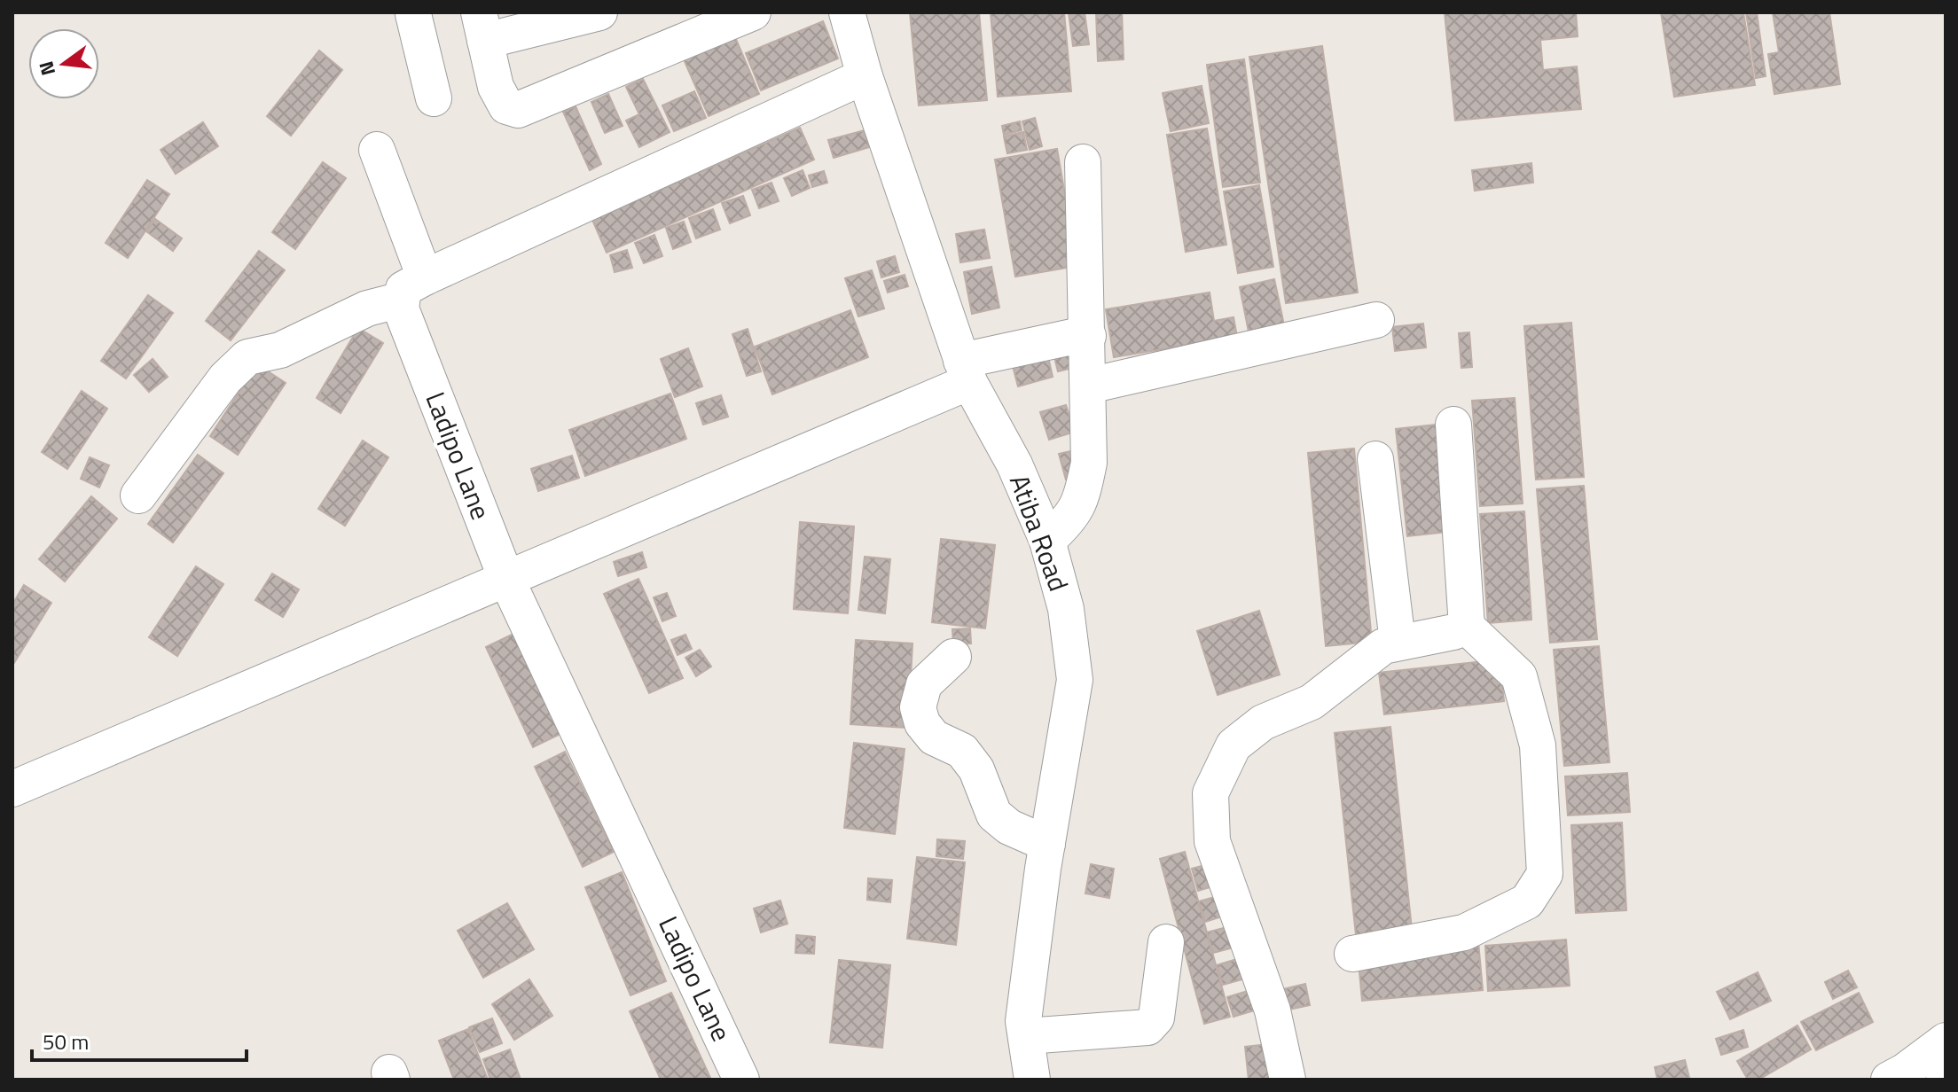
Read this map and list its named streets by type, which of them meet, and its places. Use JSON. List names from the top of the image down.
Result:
{
  "streets": {
    "street": ["Ladipo Lane", "Atiba Road"]
  },
  "scale_bar": "50 m",
  "north": "left"
}
